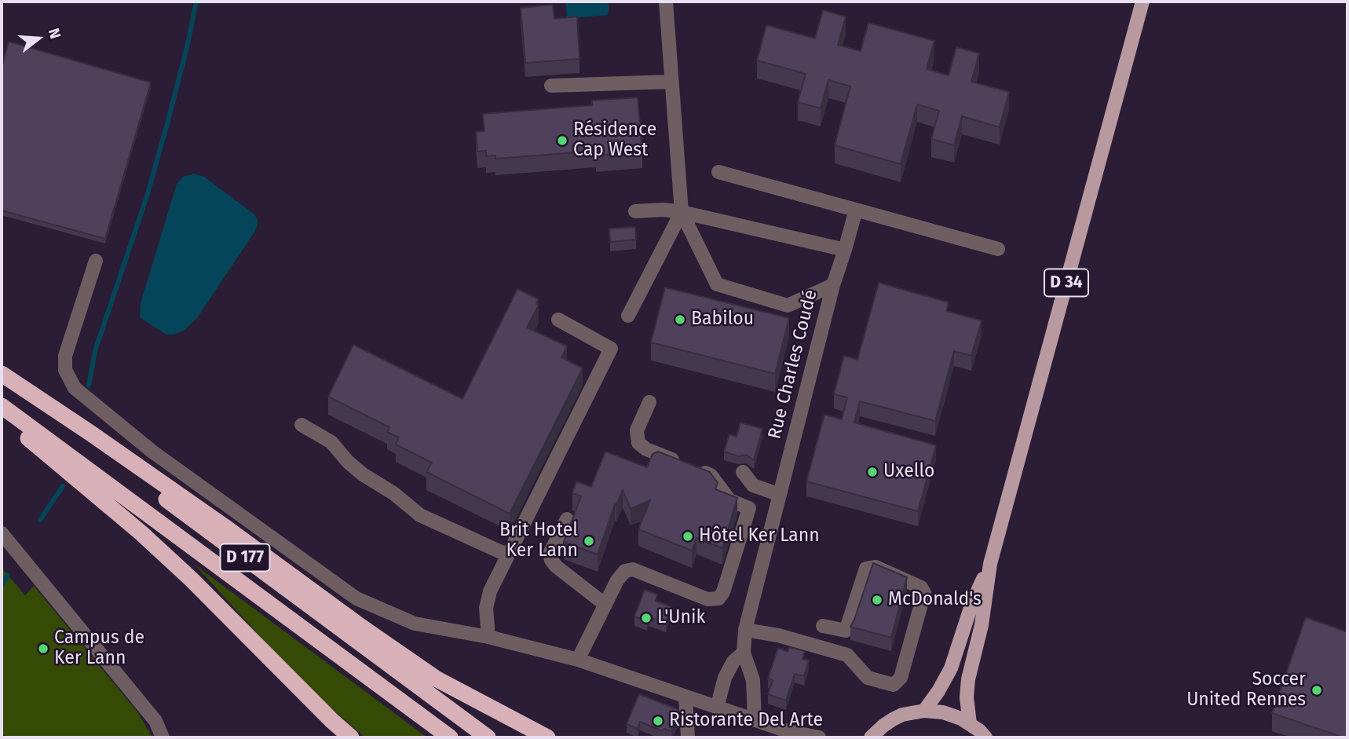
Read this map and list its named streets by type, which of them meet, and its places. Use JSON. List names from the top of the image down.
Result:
{
  "streets": {
    "highway": ["D 177"],
    "main road": ["D 34"],
    "street": ["Rue Charles Coudé"]
  },
  "places": [
    "Résidence Cap West",
    "Babilou",
    "Uxello",
    "Hôtel Ker Lann",
    "Brit Hotel Ker Lann",
    "McDonald's",
    "L'Unik",
    "Campus de Ker Lann",
    "Soccer United Rennes",
    "Ristorante Del Arte"
  ],
  "north": "right"
}
